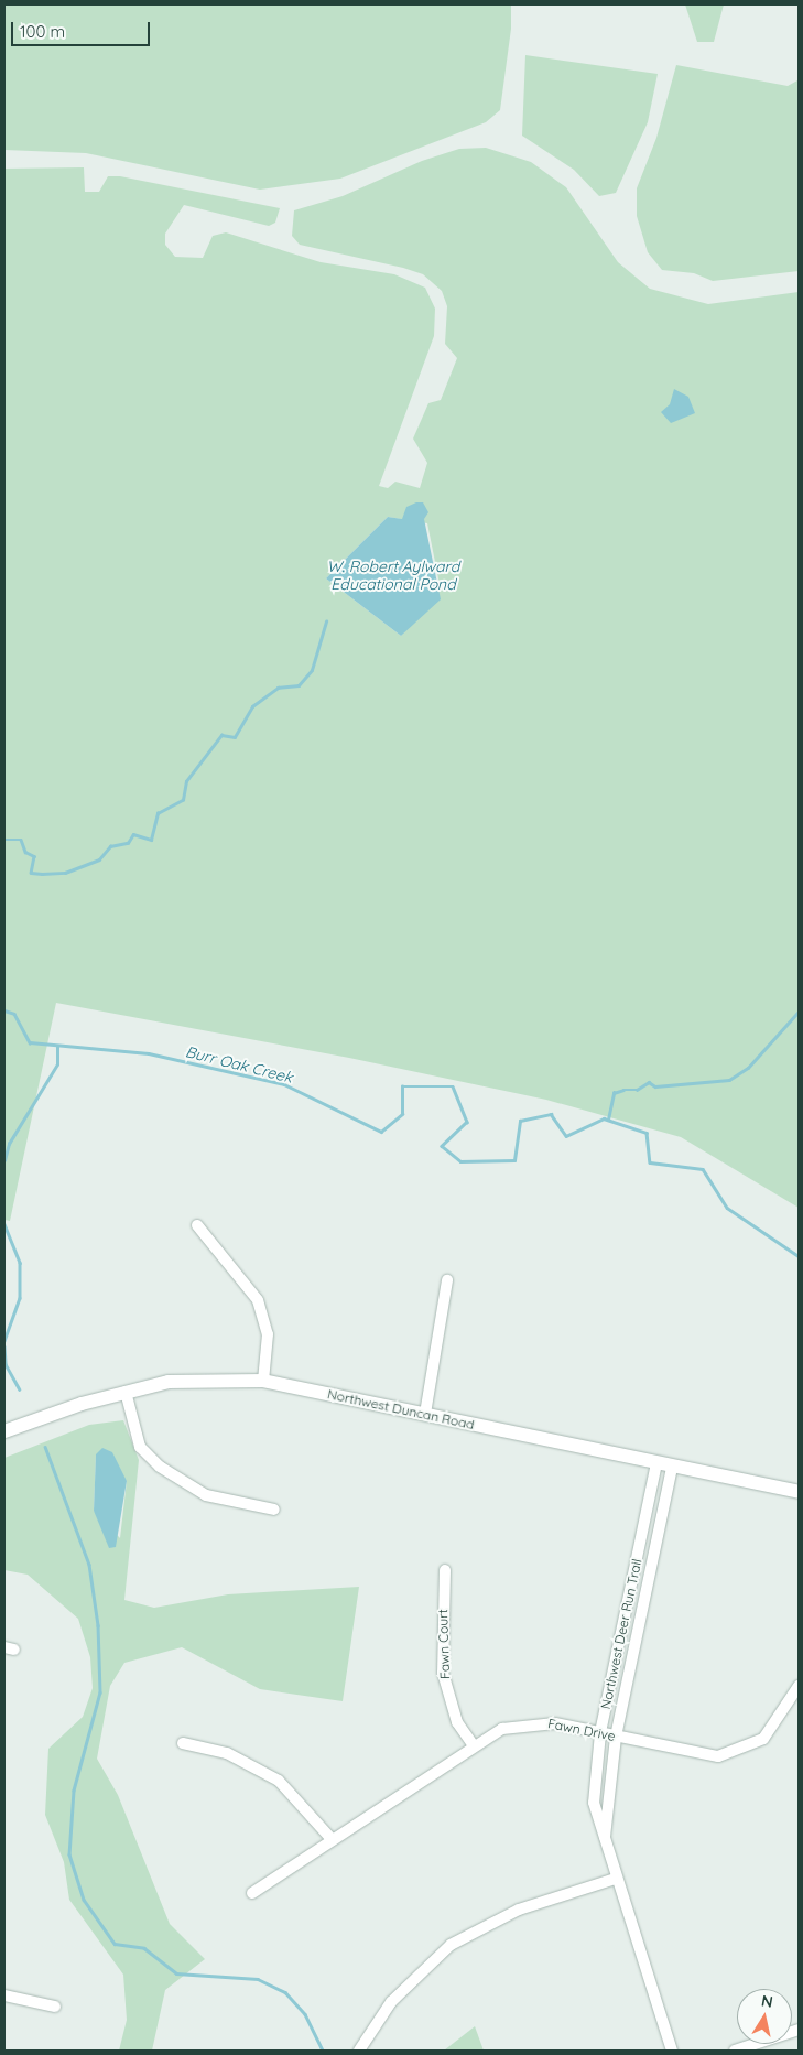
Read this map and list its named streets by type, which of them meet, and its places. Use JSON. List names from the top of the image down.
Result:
{
  "streets": {
    "street": [
      "Northwest Duncan Road",
      "Northwest Deer Run Trail",
      "Fawn Court",
      "Fawn Drive"
    ]
  },
  "crossings": [
    ["Northwest Duncan Road", "Northwest Deer Run Trail"],
    ["Northwest Deer Run Trail", "Fawn Drive"],
    ["Fawn Court", "Fawn Drive"]
  ],
  "water": ["W. Robert Aylward Educational Pond", "Burr Oak Creek"],
  "scale_bar": "100 m",
  "north": "top"
}
